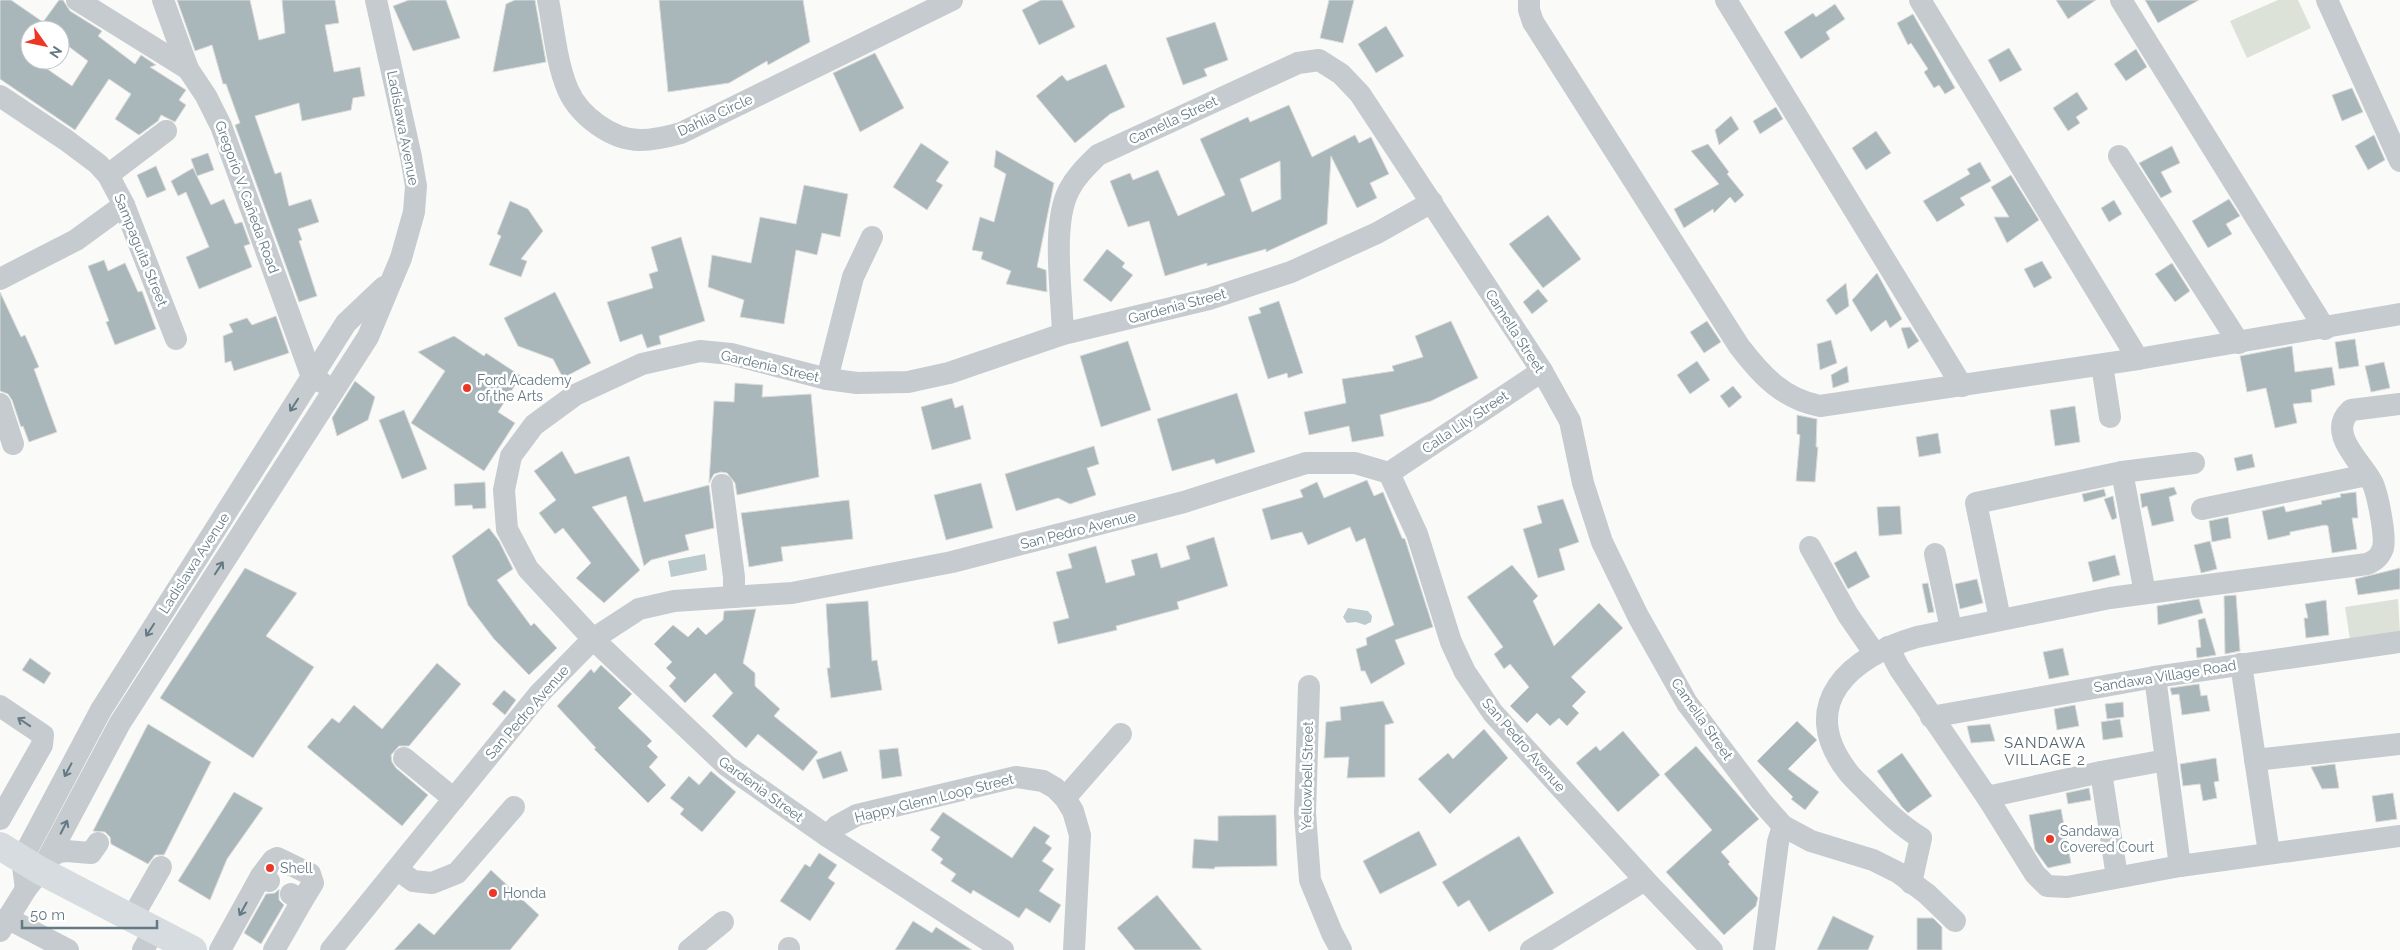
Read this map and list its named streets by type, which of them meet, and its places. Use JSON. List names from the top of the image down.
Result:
{
  "streets": {
    "street": [
      "Dahlia Circle",
      "Camella Street",
      "Ladislawa Avenue",
      "Gregorio V. Cañeda Road",
      "Sampaguita Street",
      "Gardenia Street",
      "Calla Lily Street",
      "San Pedro Avenue",
      "Sandawa Village Road",
      "Yellowbell Street",
      "Happy Glenn Loop Street"
    ]
  },
  "crossings": [
    ["Camella Street", "Gardenia Street"],
    ["Camella Street", "Calla Lily Street"],
    ["Ladislawa Avenue", "Gregorio V. Cañeda Road"],
    ["Gardenia Street", "San Pedro Avenue"],
    ["Gardenia Street", "Happy Glenn Loop Street"],
    ["Calla Lily Street", "San Pedro Avenue"]
  ],
  "districts": ["SANDAWA VILLAGE 2"],
  "places": [
    "Ford Academy of the Arts",
    "Sandawa Covered Court",
    "Shell",
    "Honda"
  ],
  "scale_bar": "50 m",
  "north": "bottom right"
}
